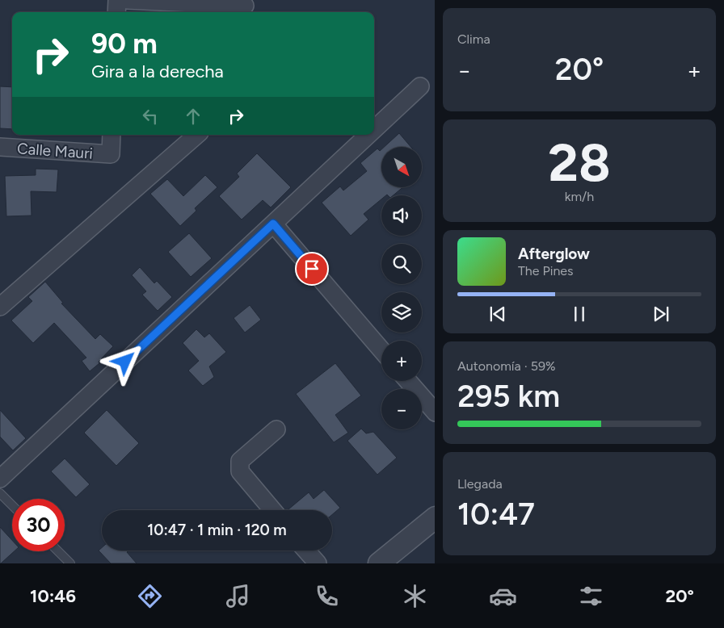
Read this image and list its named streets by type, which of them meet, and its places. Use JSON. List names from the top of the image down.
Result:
{
  "streets": {
    "street": ["Calle Mauri"]
  },
  "north": "bottom right",
  "page": {
    "tile": [
      "Clima",
      ["28", "km/h"],
      ["Autonomía · 59%", "295 km"],
      ["Llegada", "10:47"]
    ],
    "turn": ["90 m", "Gira a la derecha"],
    "heat": ["−", "20°", "+"],
    "map_buttons": ["+", "−"],
    "song": ["Afterglow", "The Pines"],
    "limit": "30",
    "trip": "10:47 · 1 min · 120 m",
    "tabs": ["10:46", "20°"]
  }
}
